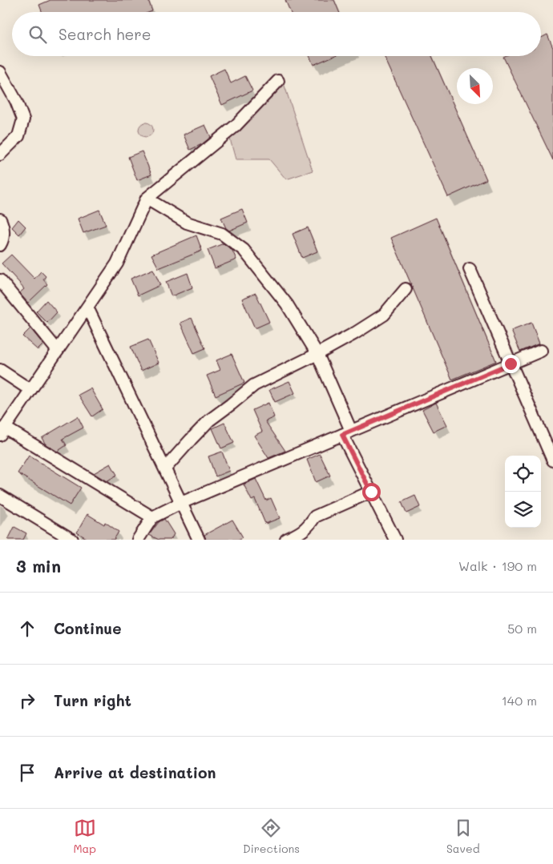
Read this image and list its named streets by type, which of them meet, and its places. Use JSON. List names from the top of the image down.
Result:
{
  "north": "bottom right",
  "page": {
    "search": "Search here",
    "heading": ["3 min", "Walk · 190 m"],
    "list": [
      ["Continue", "50 m"],
      ["Turn right", "140 m"],
      "Arrive at destination"
    ],
    "nav": ["Map", "Directions", "Saved"]
  }
}
